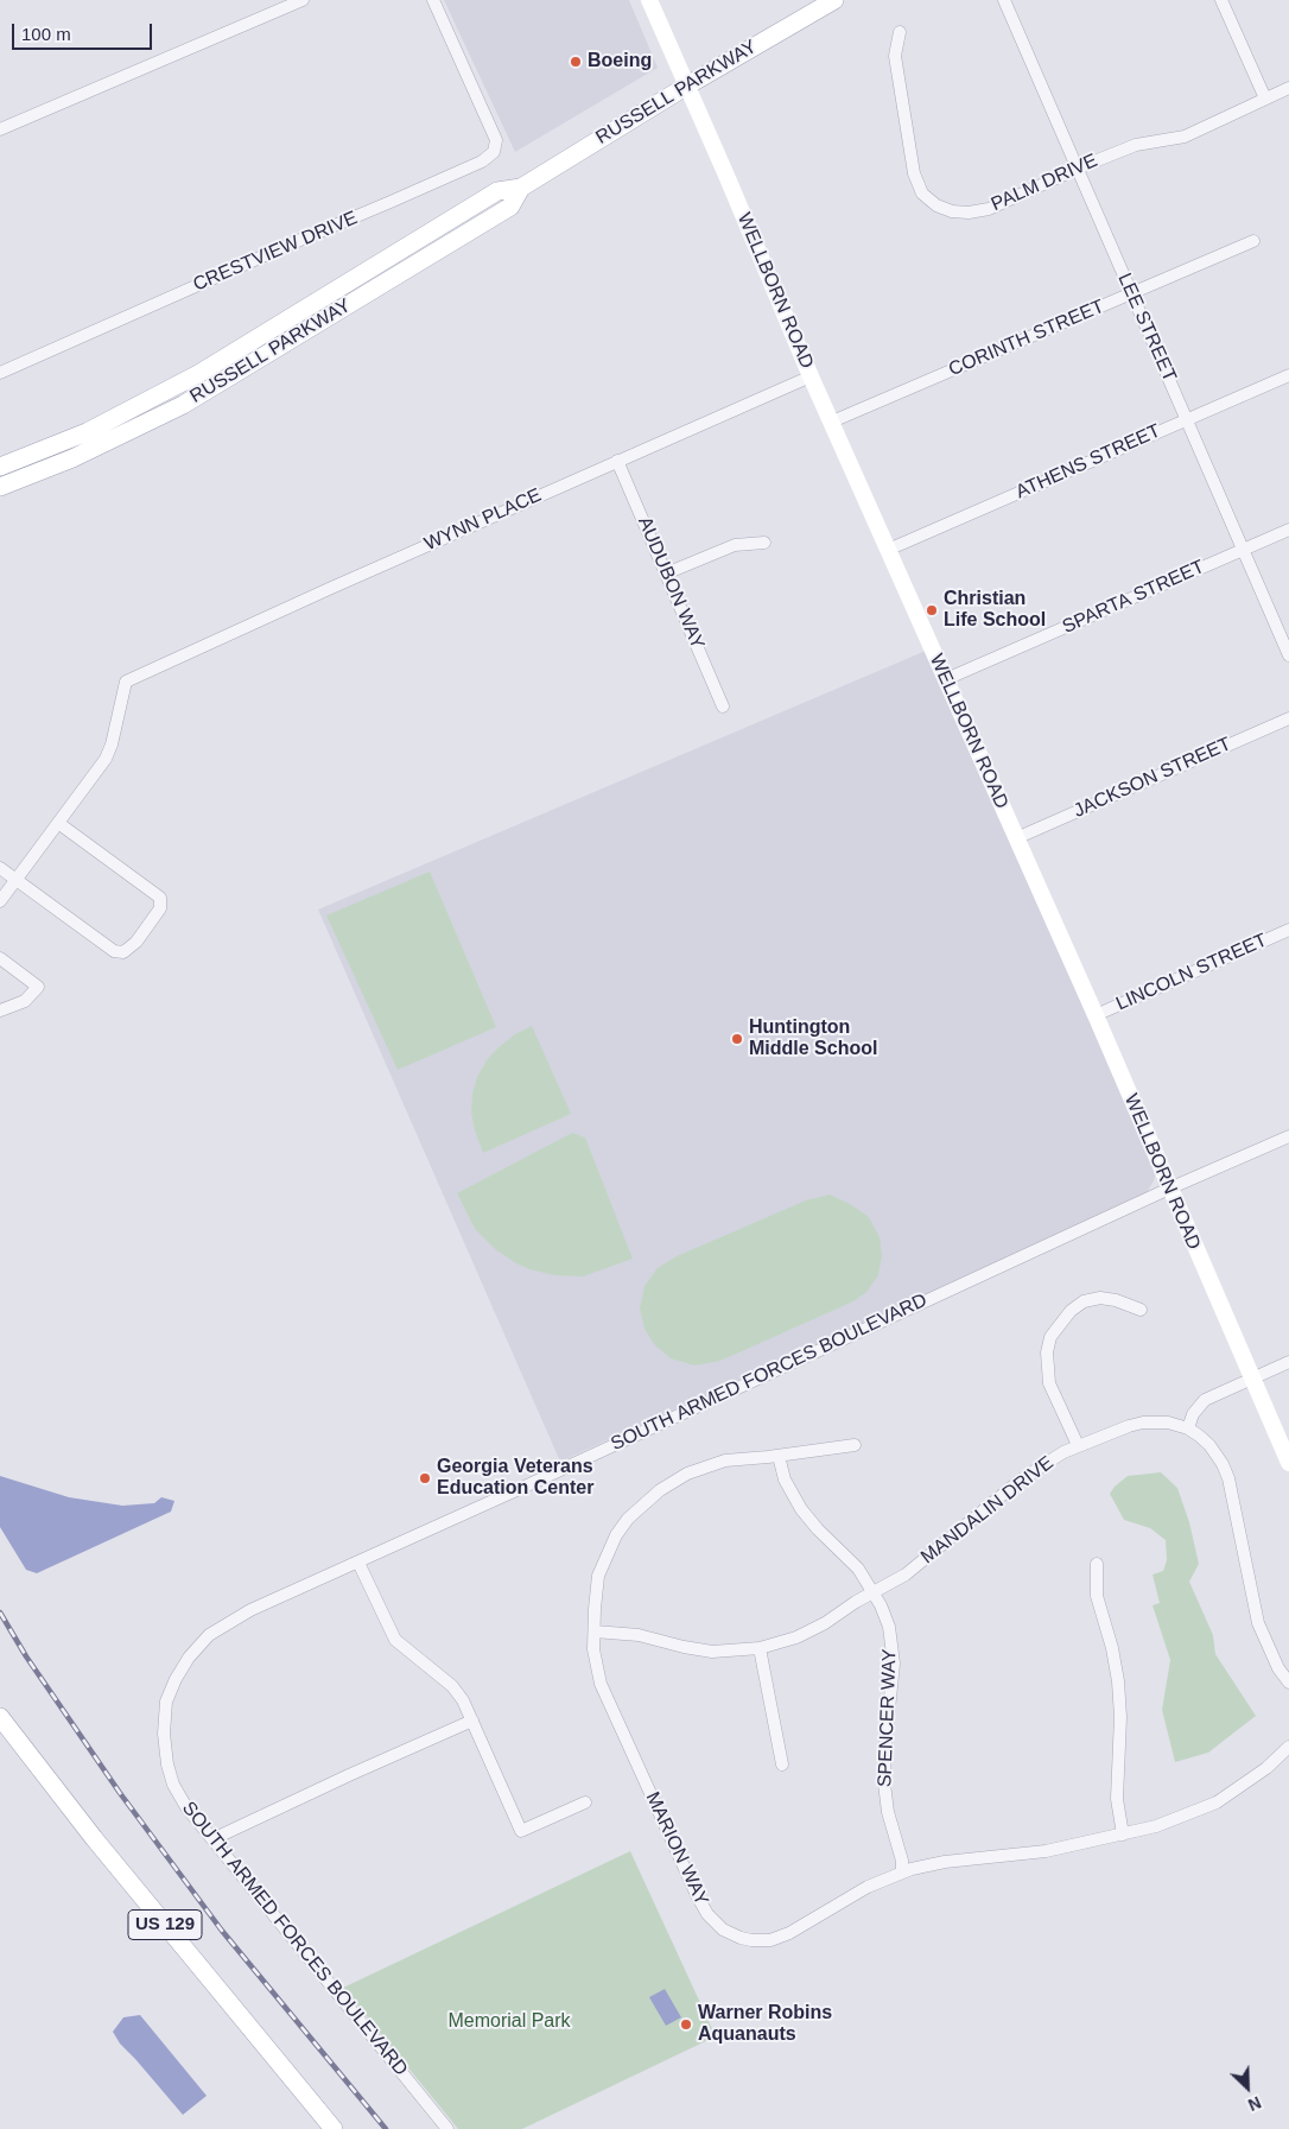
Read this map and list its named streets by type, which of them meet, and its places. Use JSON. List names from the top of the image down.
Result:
{
  "streets": {
    "main road": ["RUSSELL PARKWAY", "US 129"],
    "street": [
      "PALM DRIVE",
      "CRESTVIEW DRIVE",
      "WELLBORN ROAD",
      "LEE STREET",
      "CORINTH STREET",
      "ATHENS STREET",
      "WYNN PLACE",
      "AUDUBON WAY",
      "SPARTA STREET",
      "JACKSON STREET",
      "LINCOLN STREET",
      "SOUTH ARMED FORCES BOULEVARD",
      "MANDALIN DRIVE",
      "SPENCER WAY",
      "MARION WAY"
    ]
  },
  "crossings": [
    ["RUSSELL PARKWAY", "WELLBORN ROAD"],
    ["PALM DRIVE", "LEE STREET"],
    ["WELLBORN ROAD", "CORINTH STREET"],
    ["WELLBORN ROAD", "ATHENS STREET"],
    ["WELLBORN ROAD", "WYNN PLACE"],
    ["WELLBORN ROAD", "SPARTA STREET"],
    ["WELLBORN ROAD", "JACKSON STREET"],
    ["WELLBORN ROAD", "LINCOLN STREET"],
    ["WELLBORN ROAD", "SOUTH ARMED FORCES BOULEVARD"],
    ["LEE STREET", "CORINTH STREET"],
    ["LEE STREET", "ATHENS STREET"],
    ["LEE STREET", "SPARTA STREET"],
    ["WYNN PLACE", "AUDUBON WAY"],
    ["MANDALIN DRIVE", "SPENCER WAY"],
    ["MANDALIN DRIVE", "MARION WAY"],
    ["SPENCER WAY", "MARION WAY"]
  ],
  "parks": ["Memorial Park"],
  "places": [
    "Boeing",
    "Christian Life School",
    "Huntington Middle School",
    "Georgia Veterans Education Center",
    "Warner Robins Aquanauts"
  ],
  "scale_bar": "100 m",
  "north": "bottom right"
}
